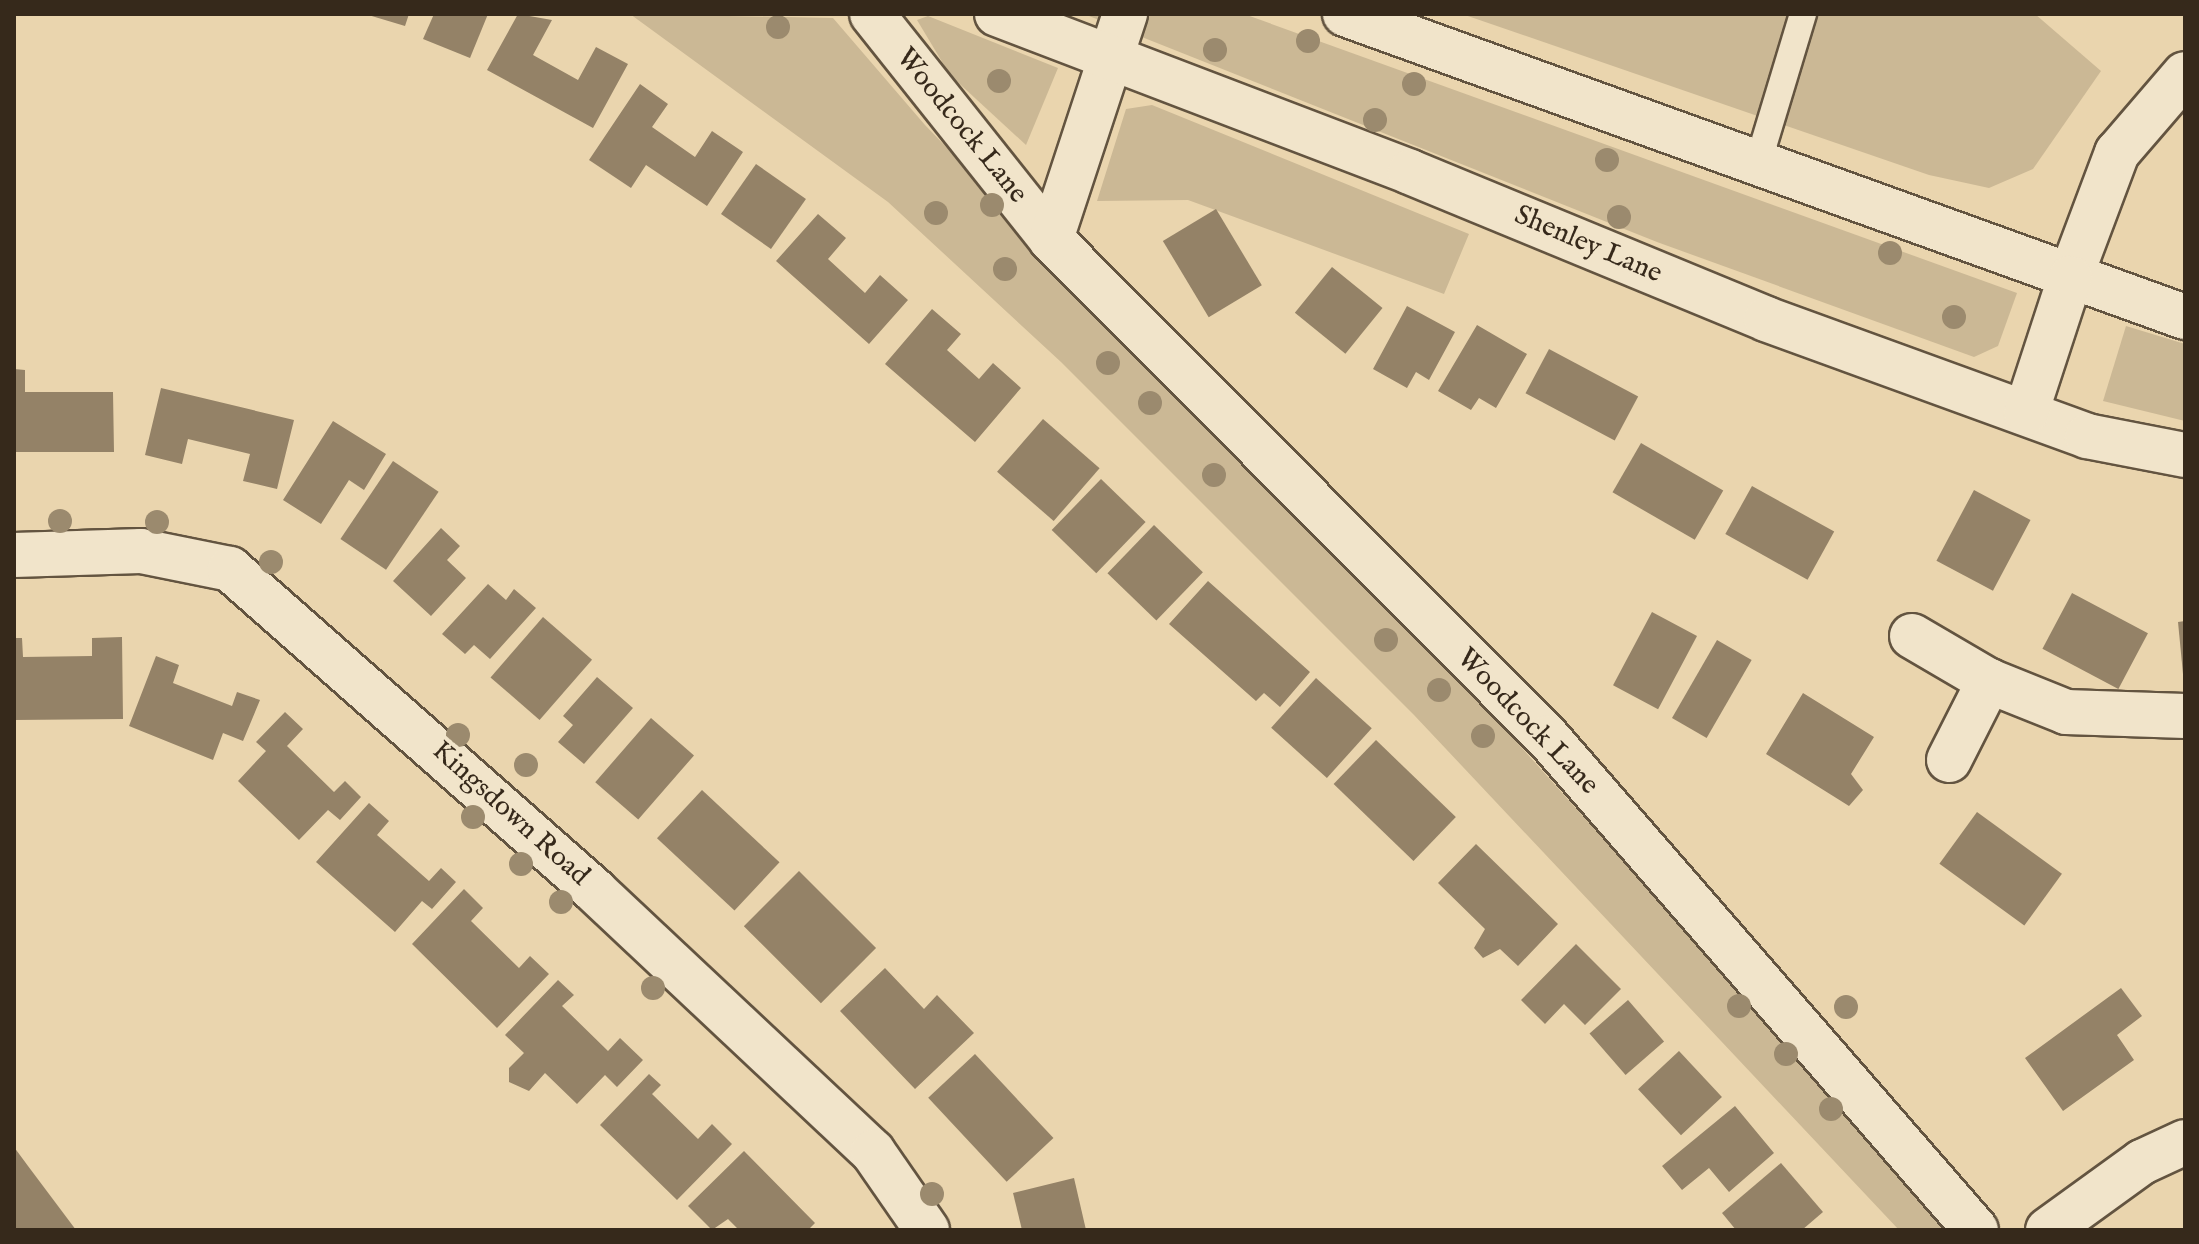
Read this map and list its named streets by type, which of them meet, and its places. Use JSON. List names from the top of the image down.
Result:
{
  "streets": {
    "street": ["Woodcock Lane", "Shenley Lane", "Kingsdown Road"]
  },
  "crossings": [
    ["Woodcock Lane", "Shenley Lane"]
  ]
}
